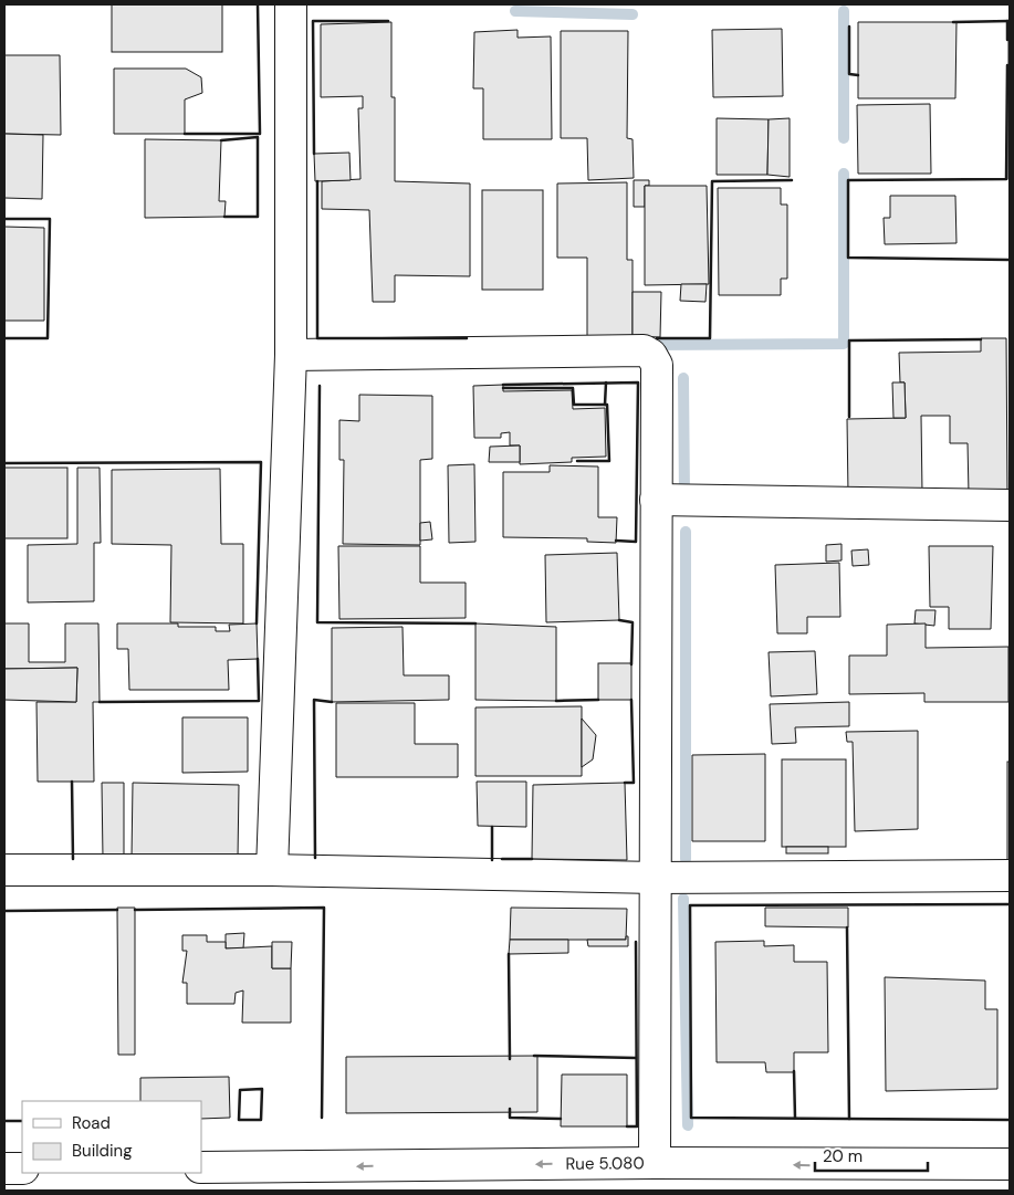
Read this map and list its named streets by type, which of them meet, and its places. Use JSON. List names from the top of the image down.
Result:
{
  "streets": {
    "street": ["Rue 5.080"]
  },
  "one_way": ["Rue 5.080"],
  "legend": ["Road", "Building"],
  "scale_bar": "20 m"
}
